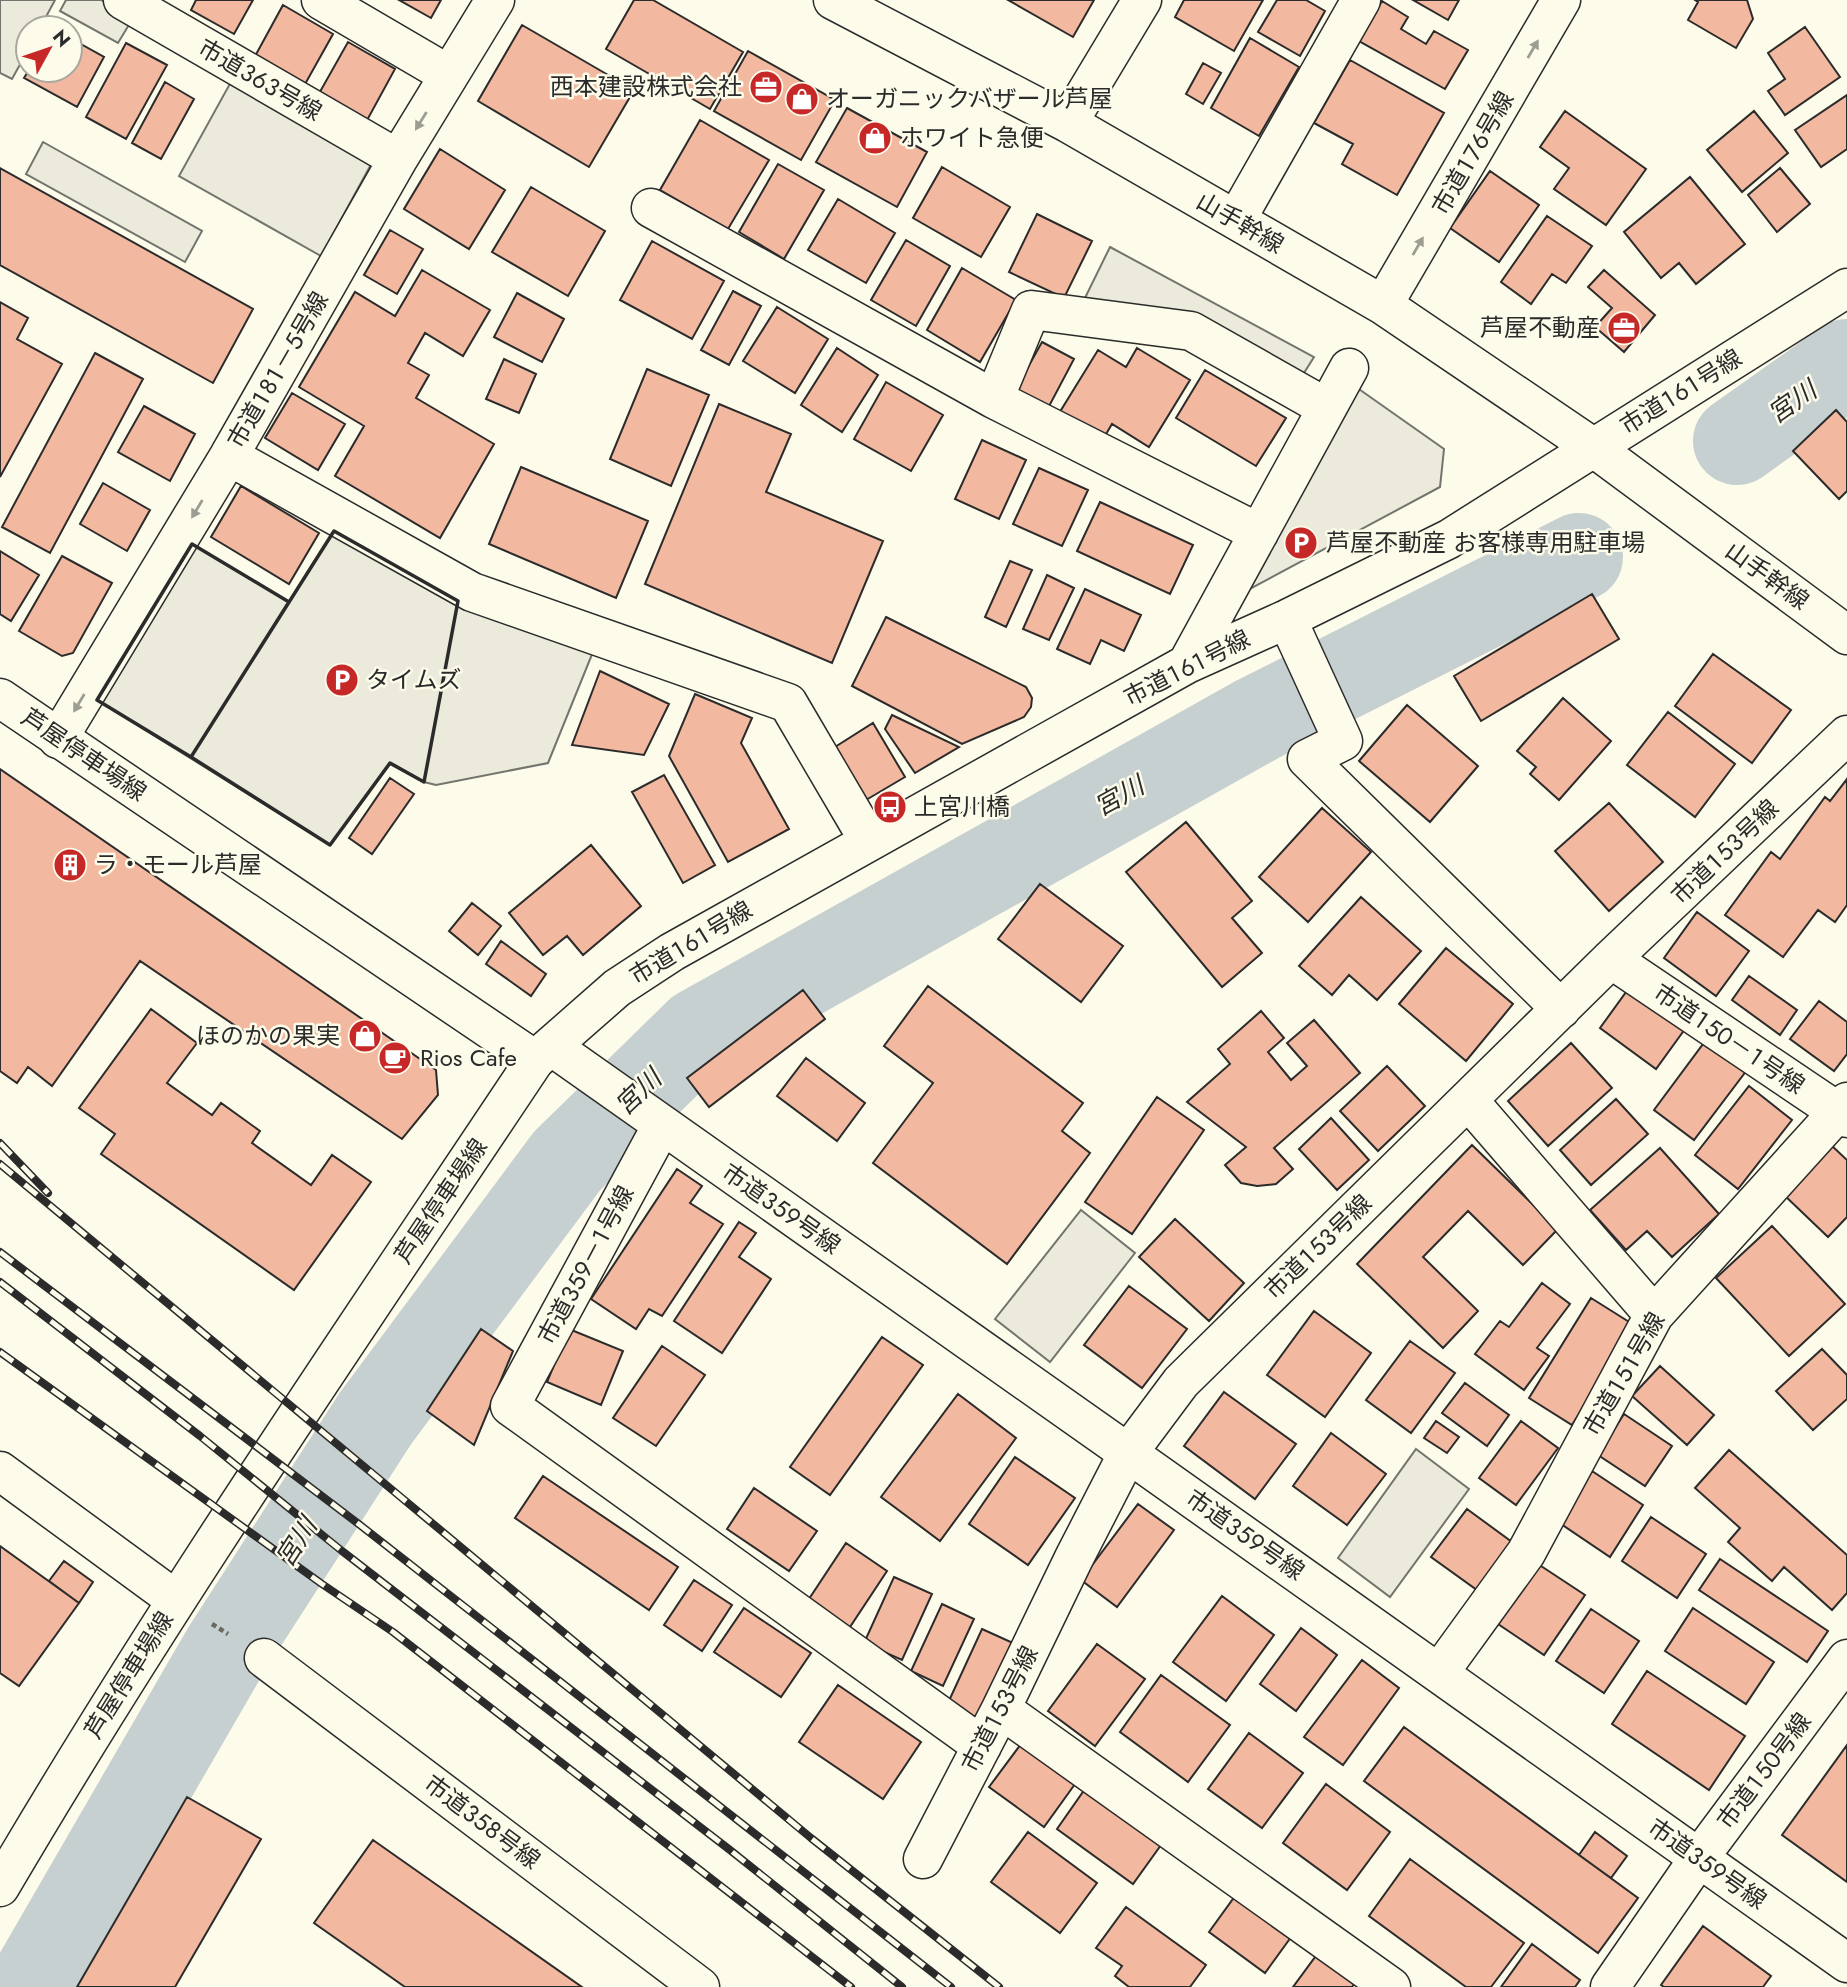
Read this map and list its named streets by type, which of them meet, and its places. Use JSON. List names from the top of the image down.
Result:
{
  "streets": {
    "street": [
      "市道３６３号線",
      "市道１７６号線",
      "山手幹線",
      "市道１８１－５号線",
      "市道１６１号線",
      "芦屋停車場線",
      "市道１５３号線",
      "市道１５０－１号線",
      "市道３５９号線",
      "市道３５９－１号線",
      "市道１５１号線",
      "市道１５０号線",
      "市道３５８号線"
    ]
  },
  "crossings": [
    ["市道３６３号線", "市道１８１－５号線"],
    ["市道１７６号線", "山手幹線"],
    ["山手幹線", "市道１６１号線"],
    ["市道１８１－５号線", "芦屋停車場線"],
    ["市道１６１号線", "芦屋停車場線"],
    ["市道１５３号線", "市道１５０－１号線"],
    ["市道１５３号線", "市道３５９号線"],
    ["市道１５３号線", "市道３５９－１号線"],
    ["市道１５０－１号線", "市道１５１号線"],
    ["市道３５９号線", "市道３５９－１号線"],
    ["市道３５９号線", "市道１５１号線"],
    ["市道３５９号線", "市道１５０号線"]
  ],
  "one_way": ["市道１８１－５号線"],
  "water": ["宮川"],
  "places": {
    "office": ["西本建設株式会社", "芦屋不動産"],
    "shop": ["オーガニックバザール芦屋", "ホワイト急便", "ほのかの果実"],
    "parking": ["芦屋不動産 お客様専用駐車場", "タイムズ"],
    "bus stop": ["上宮川橋"],
    "building": ["ラ・モール芦屋"],
    "cafe": ["Rios Cafe"]
  },
  "north": "top right"
}
